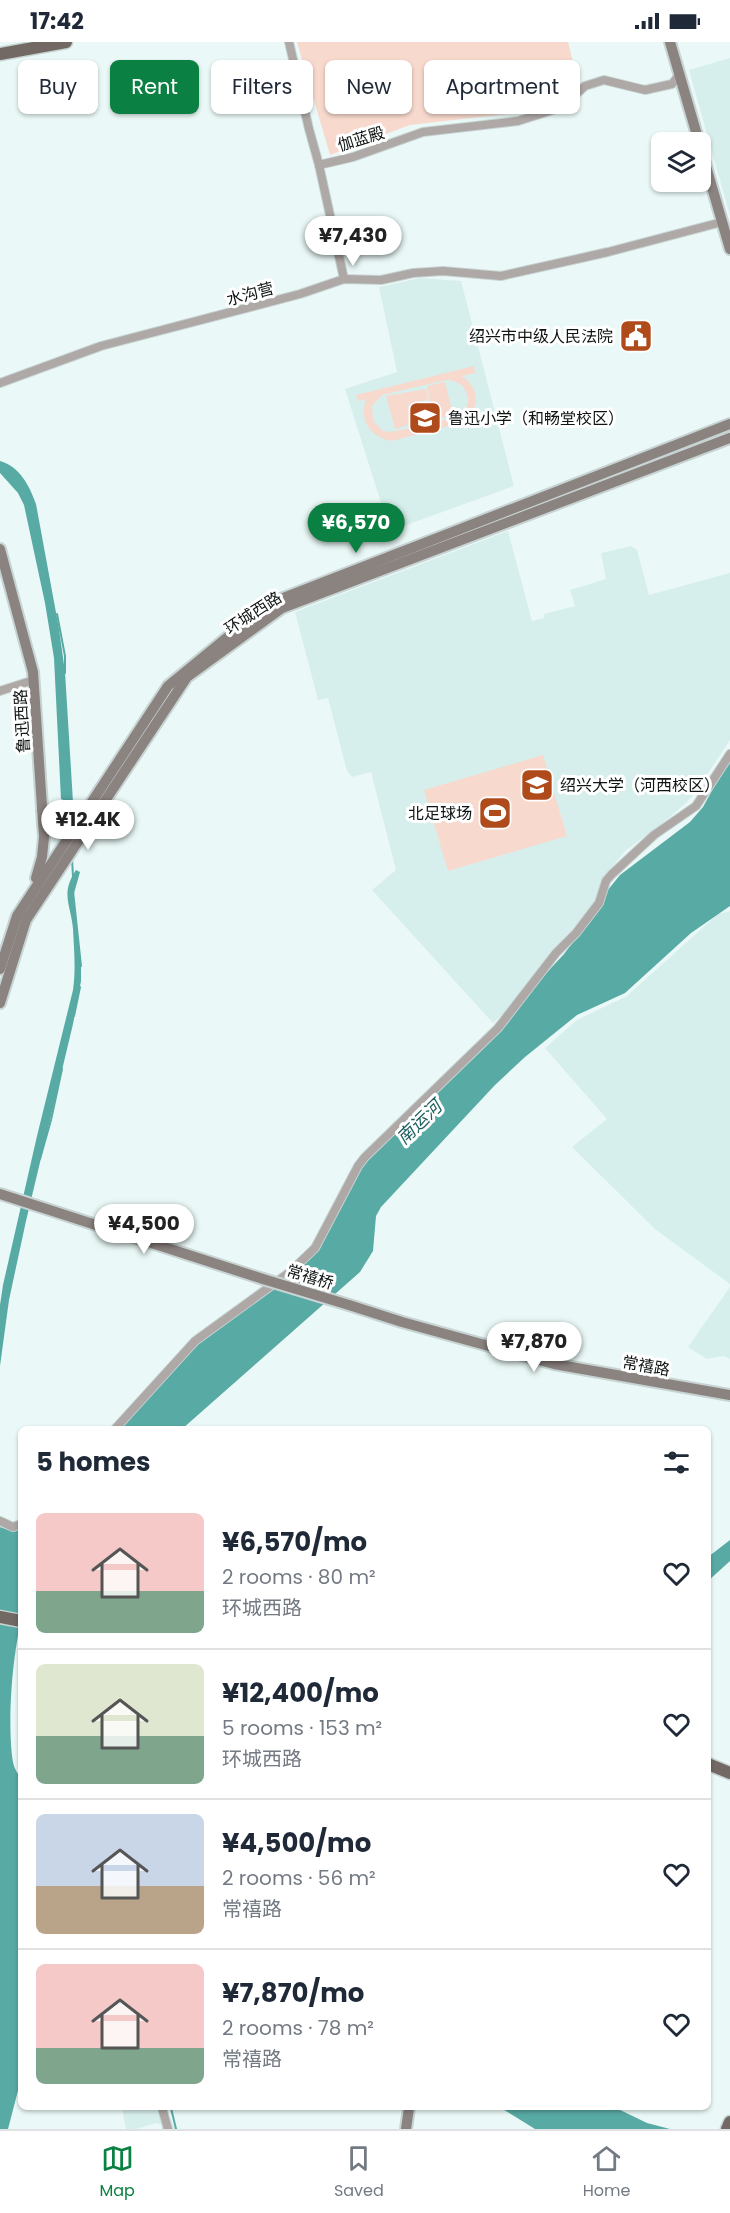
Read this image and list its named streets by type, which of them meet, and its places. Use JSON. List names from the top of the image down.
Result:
{
  "streets": {
    "main road": [
      "环城西路",
      "鲁迅西路",
      "常禧桥",
      "常禧路"
    ],
    "street": ["伽蓝殿", "水沟营"]
  },
  "crossings": [
    ["环城西路", "鲁迅西路"],
    ["常禧桥", "常禧路"]
  ],
  "water": ["南运河"],
  "places": {
    "public building": ["绍兴市中级人民法院"],
    "school or university": ["鲁迅小学（和畅堂校区）", "绍兴大学（河西校区）"],
    "sports": ["北足球场"]
  },
  "page": {
    "status": "17:42",
    "chip": [
      "Buy",
      "Rent",
      "Filters",
      "New",
      "Apartment"
    ],
    "price": [
      "¥7,430",
      "¥6,570",
      "¥12.4K",
      "¥4,500",
      "¥7,870"
    ],
    "heading": "5 homes",
    "list": [
      {
        "name": "¥6,570/mo",
        "note": "2 rooms · 80 m² · 环城西路"
      },
      {
        "name": "¥12,400/mo",
        "note": "5 rooms · 153 m² · 环城西路"
      },
      {
        "name": "¥4,500/mo",
        "note": "2 rooms · 56 m² · 常禧路"
      },
      {
        "name": "¥7,870/mo",
        "note": "2 rooms · 78 m² · 常禧路"
      }
    ],
    "tabs": ["Map", "Saved", "Home"]
  }
}
